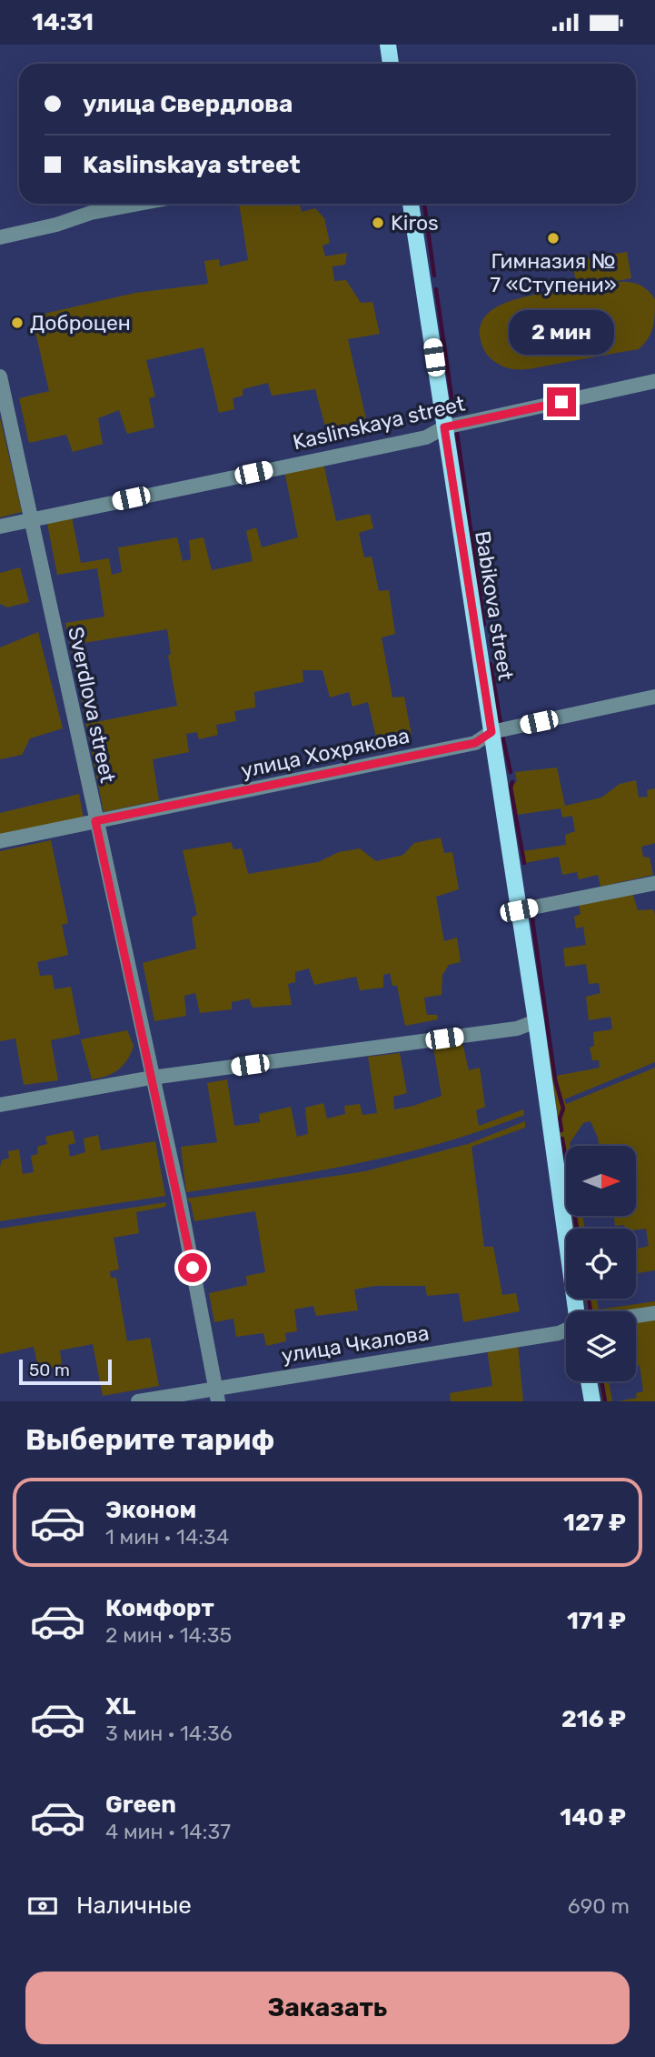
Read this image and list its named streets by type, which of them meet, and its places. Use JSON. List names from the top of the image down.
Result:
{
  "streets": {
    "main road": ["Babikova street"],
    "street": [
      "Kaslinskaya street",
      "Sverdlova street",
      "улица Хохрякова",
      "улица Чкалова"
    ]
  },
  "crossings": [
    ["Kaslinskaya street", "Babikova street"],
    ["Kaslinskaya street", "Sverdlova street"],
    ["Babikova street", "улица Хохрякова"],
    ["Sverdlova street", "улица Хохрякова"],
    ["Sverdlova street", "улица Чкалова"]
  ],
  "places": ["Kiros", "Гимназия № 7 «Ступени»", "Доброцен"],
  "scale_bar": "50 m",
  "north": "right",
  "page": {
    "status": "14:31",
    "banner": ["улица Свердлова", "Kaslinskaya street"],
    "bubble": "2 мин",
    "scale": "50 m",
    "heading": "Выберите тариф",
    "list": [
      {
        "name": "Эконом",
        "note": "1 мин · 14:34",
        "value": "127 ₽"
      },
      {
        "name": "Комфорт",
        "note": "2 мин · 14:35",
        "value": "171 ₽"
      },
      {
        "name": "XL",
        "note": "3 мин · 14:36",
        "value": "216 ₽"
      },
      {
        "name": "Green",
        "note": "4 мин · 14:37",
        "value": "140 ₽"
      }
    ],
    "pay": ["Наличные", "690 m"],
    "buttons": "Заказать"
  }
}
